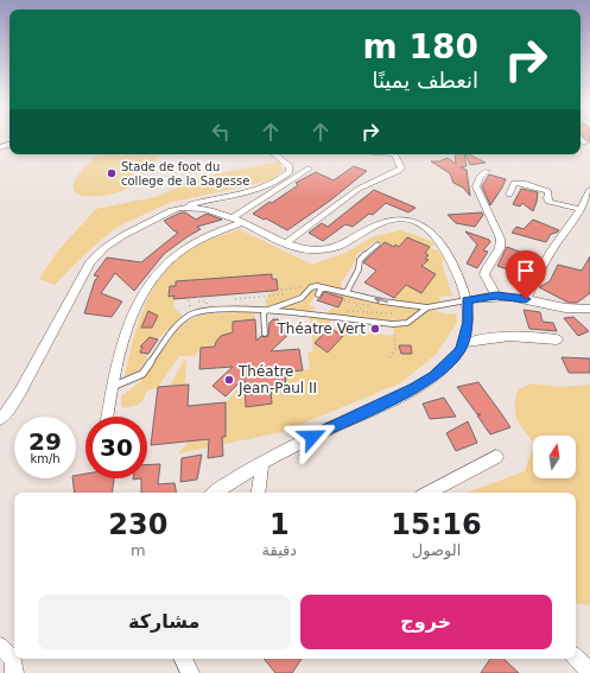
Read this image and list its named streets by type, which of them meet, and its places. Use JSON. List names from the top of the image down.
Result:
{
  "places": ["Stade de foot du college de la Sagesse", "Théatre Vert", "Théatre Jean-Paul II"],
  "north": "top",
  "page": {
    "turn": ["180 m", "انعطف يمينًا"],
    "speed": "29 km/h",
    "limit": "30",
    "eta": [
      "15:16",
      "الوصول",
      "1",
      "دقيقة",
      "230",
      "m"
    ],
    "buttons": ["خروج", "مشاركة"]
  }
}
